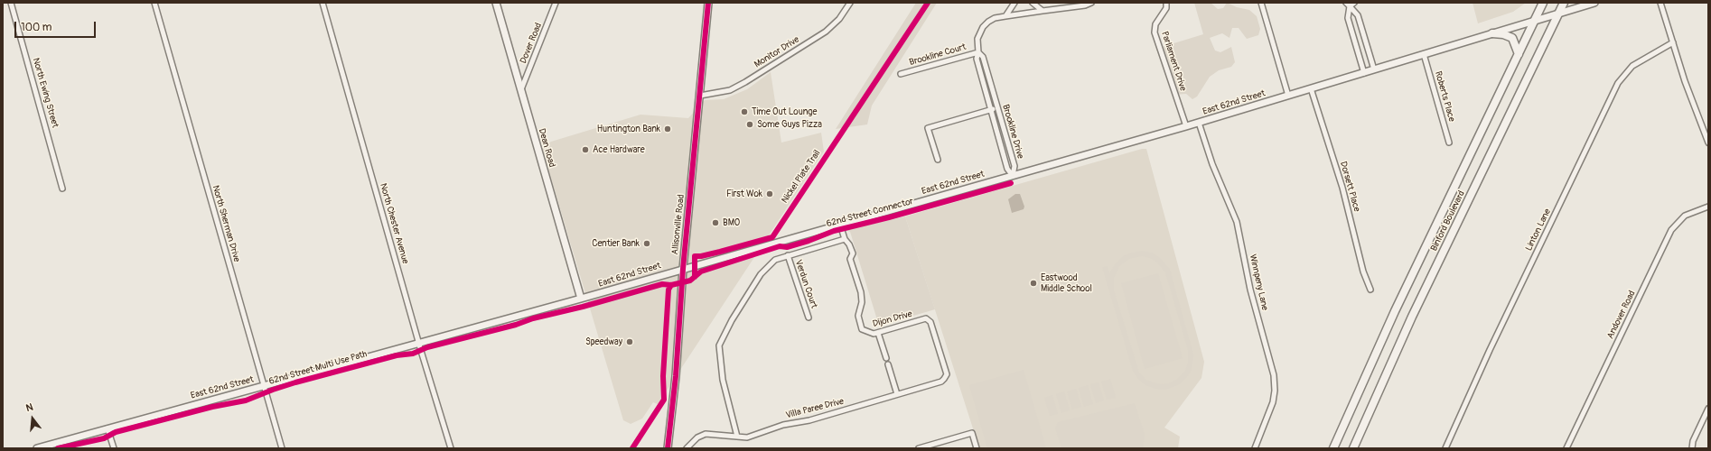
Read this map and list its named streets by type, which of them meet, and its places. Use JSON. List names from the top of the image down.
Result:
{
  "streets": {
    "main road": ["Binford Boulevard"],
    "street": [
      "Dover Road",
      "Monitor Drive",
      "Brookline Court",
      "Parliament Drive",
      "North Ewing Street",
      "Roberts Place",
      "East 62nd Street",
      "Brookline Drive",
      "Dean Road",
      "Dorsett Place",
      "North Sherman Drive",
      "North Chester Avenue",
      "Allisonville Road",
      "Linton Lane",
      "Winnpeny Lane",
      "Verdun Court",
      "Andover Road",
      "Dijon Drive",
      "Villa Paree Drive"
    ],
    "cycle path": ["Nickel Plate Trail", "62nd Street Connector"]
  },
  "crossings": [
    ["Dover Road", "Dean Road"],
    ["Monitor Drive", "Allisonville Road"],
    ["Brookline Court", "Brookline Drive"],
    ["Parliament Drive", "East 62nd Street"],
    ["Roberts Place", "East 62nd Street"],
    ["East 62nd Street", "Brookline Drive"],
    ["East 62nd Street", "Dean Road"],
    ["East 62nd Street", "Dorsett Place"],
    ["East 62nd Street", "Binford Boulevard"],
    ["East 62nd Street", "North Sherman Drive"],
    ["East 62nd Street", "North Chester Avenue"],
    ["East 62nd Street", "Allisonville Road"],
    ["East 62nd Street", "Winnpeny Lane"],
    ["East 62nd Street", "Dijon Drive"],
    ["Dijon Drive", "Villa Paree Drive"]
  ],
  "places": [
    "Time Out Lounge",
    "Some Guys Pizza",
    "Huntington Bank",
    "Ace Hardware",
    "First Wok",
    "BMO",
    "Centier Bank",
    "Eastwood Middle School",
    "Speedway"
  ],
  "scale_bar": "100 m",
  "north": "top"
}
